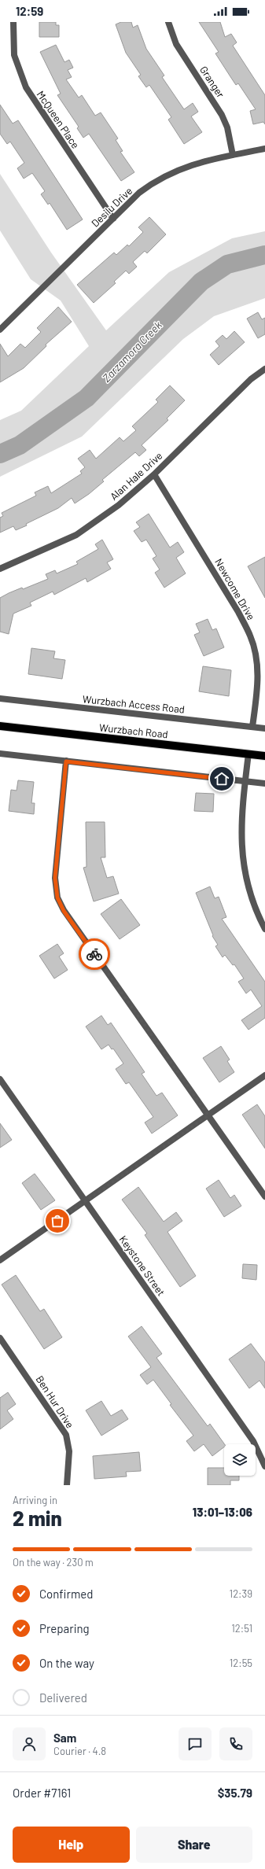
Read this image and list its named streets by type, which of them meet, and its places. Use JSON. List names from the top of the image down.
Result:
{
  "streets": {
    "main road": ["Wurzbach Road"],
    "street": [
      "Granger",
      "McQueen Place",
      "Desilu Drive",
      "Alan Hale Drive",
      "Newcome Drive",
      "Wurzbach Access Road",
      "Keystone Street",
      "Ben Hur Drive"
    ]
  },
  "crossings": [
    ["Granger", "Desilu Drive"],
    ["McQueen Place", "Desilu Drive"],
    ["Alan Hale Drive", "Newcome Drive"],
    ["Newcome Drive", "Wurzbach Access Road"]
  ],
  "water": ["Zarzamora Creek"],
  "page": {
    "status": "12:59",
    "heading": ["2 min", "Arriving in", "13:01–13:06"],
    "panel": [
      "Sam",
      "Courier · 4.8",
      "Order #7161",
      "$35.79"
    ],
    "bar": "On the way · 230 m",
    "list": [
      ["Confirmed", "12:39"],
      ["Preparing", "12:51"],
      ["On the way", "12:55"],
      "Delivered"
    ],
    "buttons": ["Help", "Share"]
  }
}
